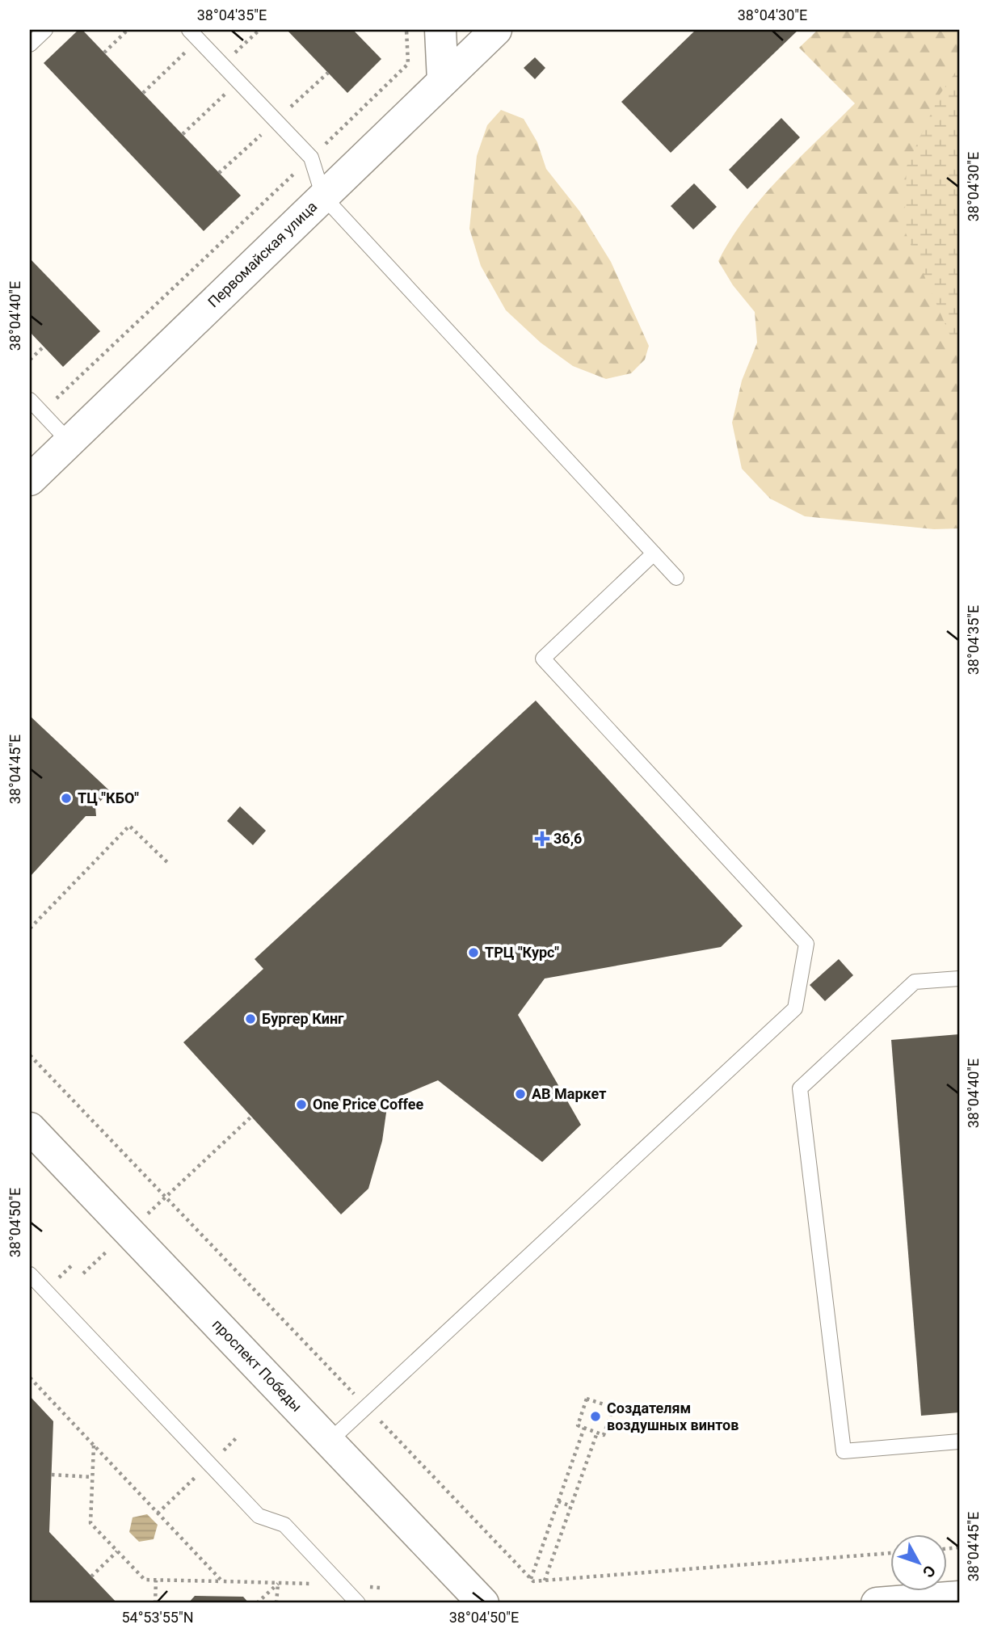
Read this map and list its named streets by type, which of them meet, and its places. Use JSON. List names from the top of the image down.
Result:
{
  "streets": {
    "main road": ["Первомайская улица", "проспект Победы"]
  },
  "places": {
    "other": [
      "ТЦ \"КБО\"",
      "ТРЦ \"Курс\"",
      "Бургер Кинг",
      "АВ Маркет",
      "One Price Coffee",
      "Создателям воздушных винтов"
    ],
    "health": ["36,6"]
  },
  "north": "bottom right",
  "coordinates": [
    "38°04'35\"E",
    "38°04'30\"E",
    "38°04'40\"E",
    "38°04'45\"E",
    "38°04'50\"E",
    "54°53'55\"N"
  ]
}
